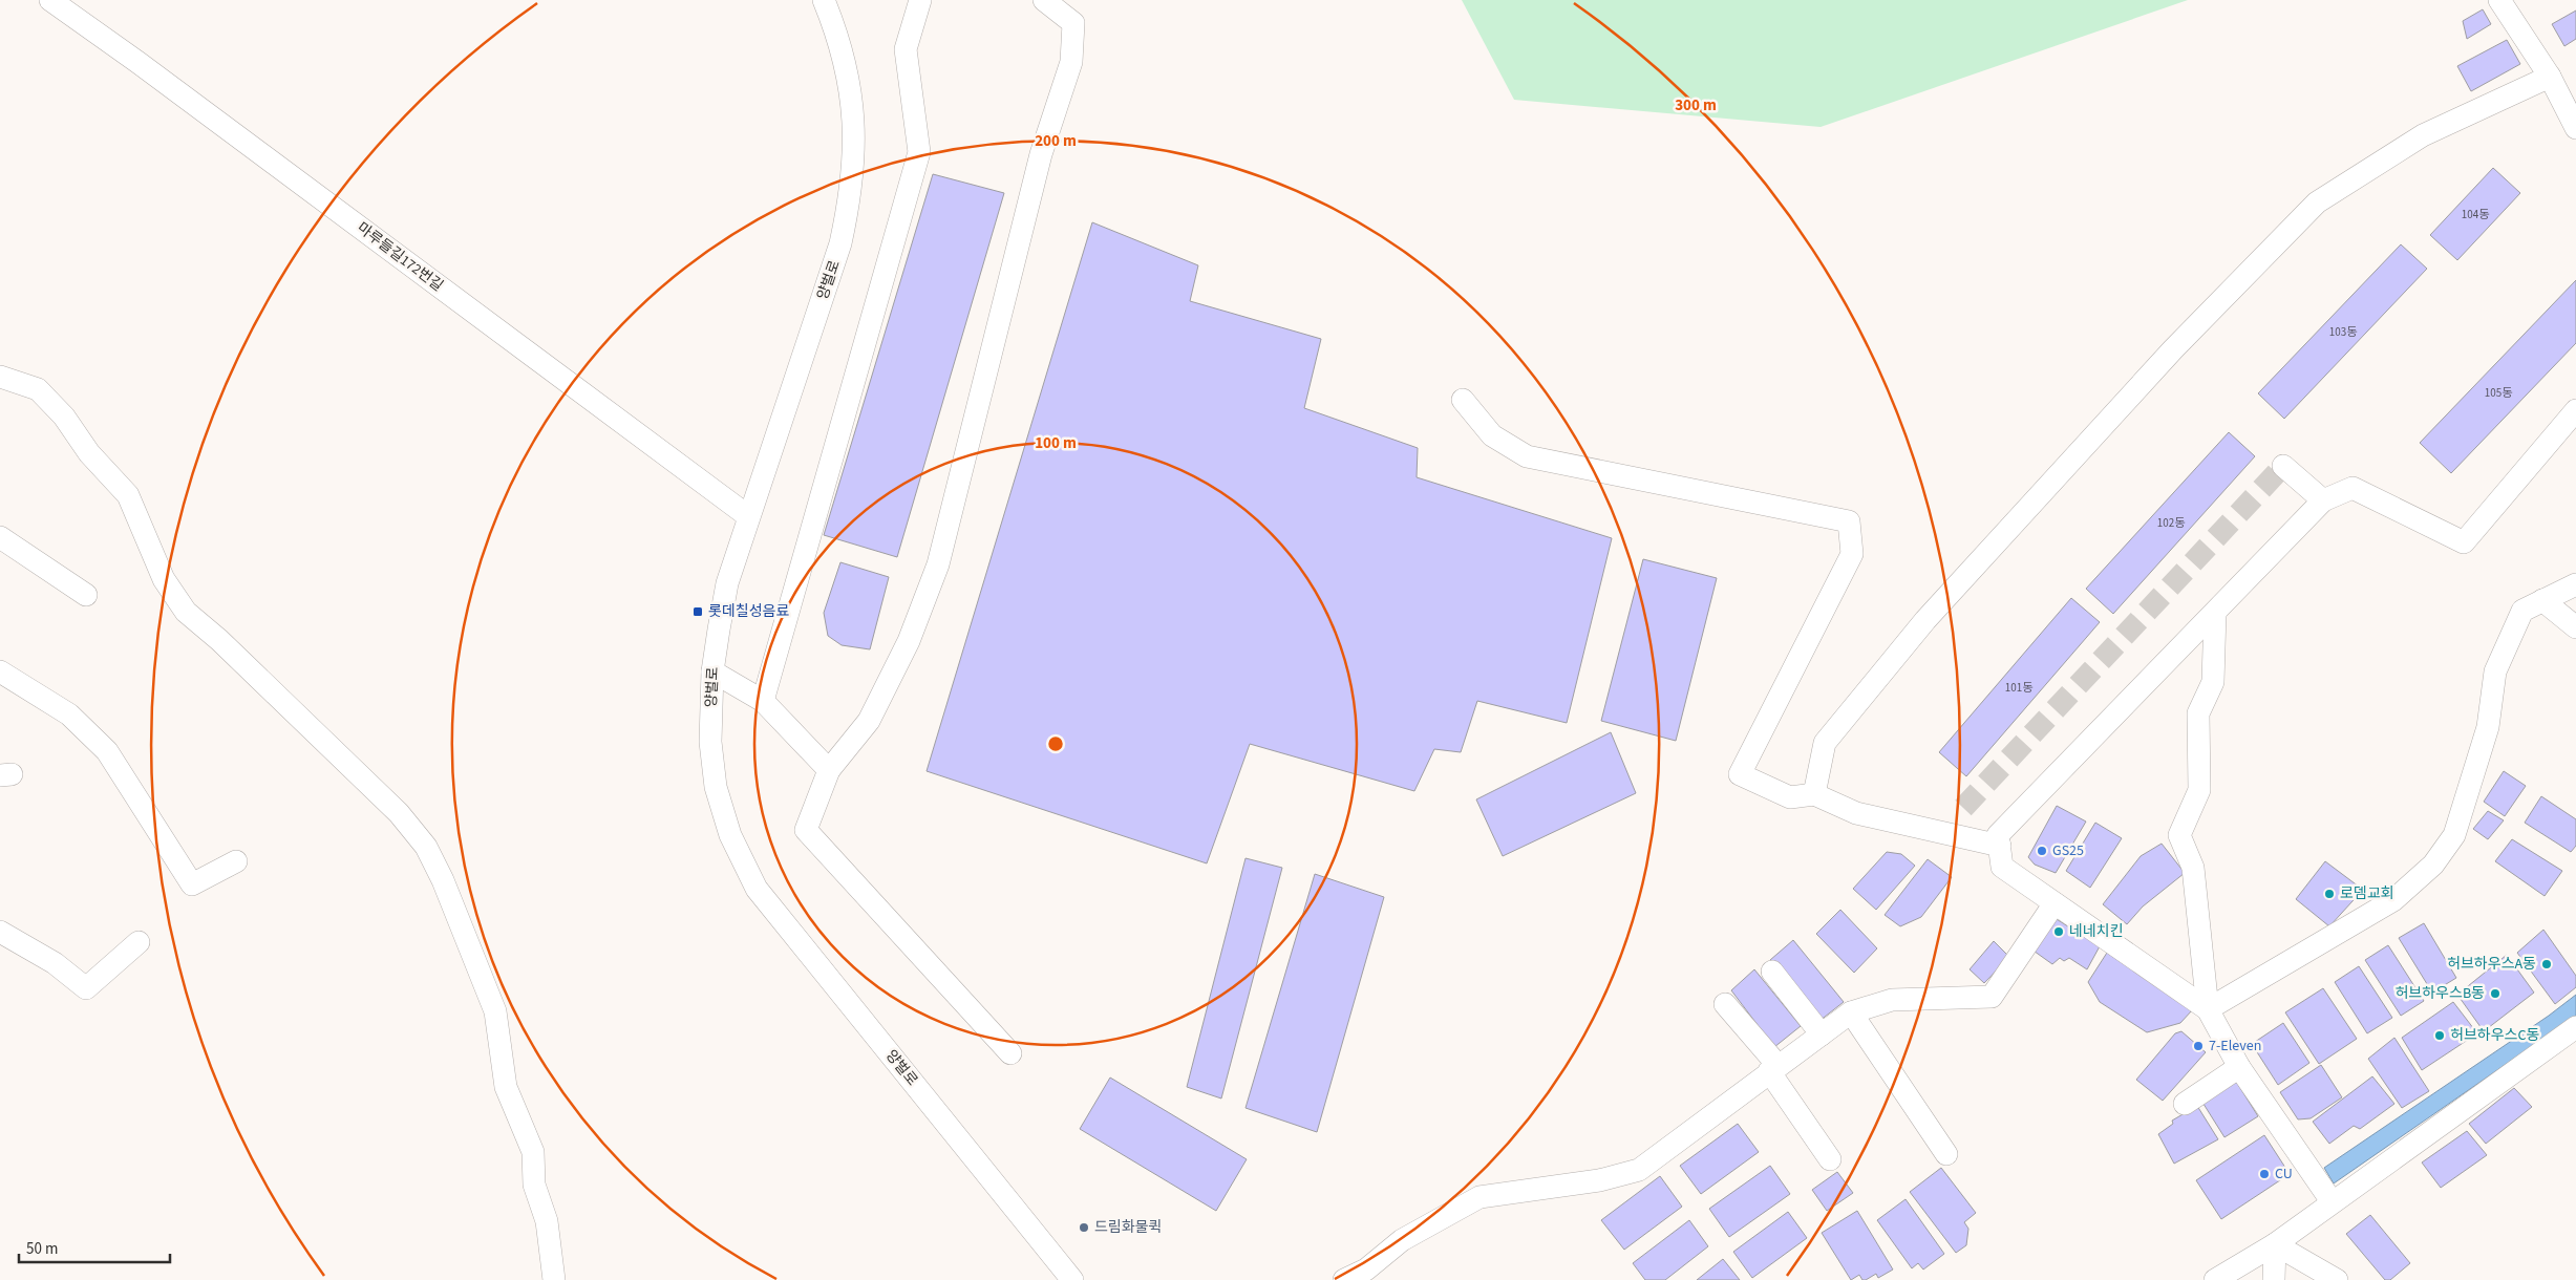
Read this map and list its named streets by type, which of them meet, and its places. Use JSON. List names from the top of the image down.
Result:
{
  "streets": {
    "street": ["마루들길172번길", "양벌로"]
  },
  "crossings": [
    ["마루들길172번길", "양벌로"]
  ],
  "places": {
    "transit": ["롯데칠성음료"],
    "other": [
      "GS25",
      "로뎀교회",
      "네네치킨",
      "허브하우스A동",
      "허브하우스B동",
      "허브하우스C동",
      "7-Eleven",
      "CU",
      "드림화물퀵"
    ]
  },
  "house_numbers": [
    "104동",
    "103동",
    "105동",
    "102동",
    "101동"
  ],
  "scale_bar": "50 m",
  "rings": ["300 m", "200 m", "100 m"]
}
